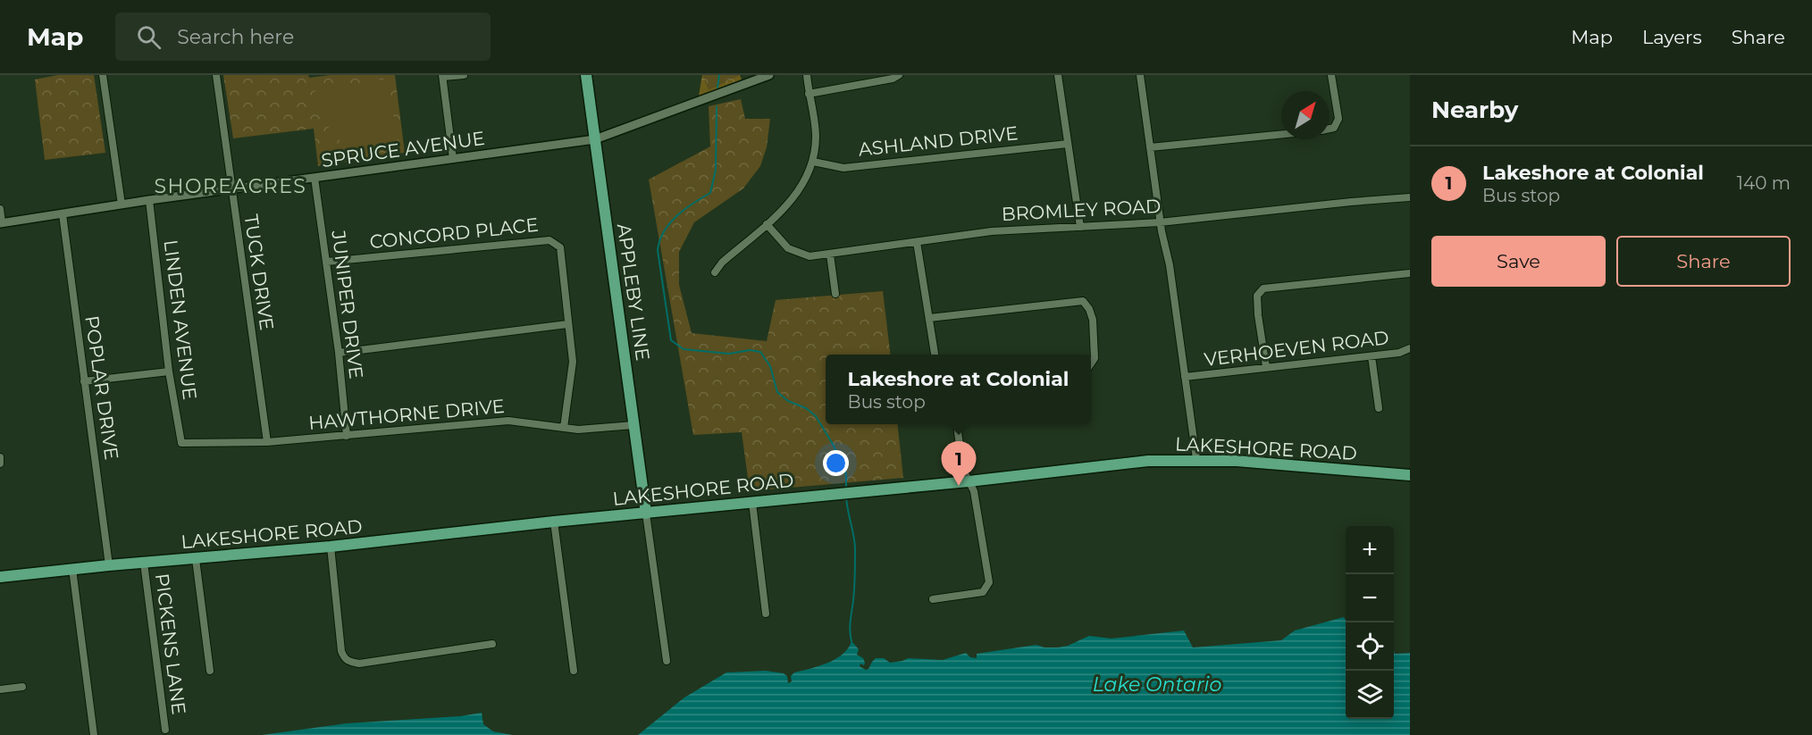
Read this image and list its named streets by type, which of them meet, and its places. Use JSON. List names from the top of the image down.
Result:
{
  "streets": {
    "main road": ["APPLEBY LINE", "LAKESHORE ROAD"],
    "street": [
      "ASHLAND DRIVE",
      "SPRUCE AVENUE",
      "BROMLEY ROAD",
      "CONCORD PLACE",
      "TUCK DRIVE",
      "JUNIPER DRIVE",
      "LINDEN AVENUE",
      "VERHOEVEN ROAD",
      "POPLAR DRIVE",
      "HAWTHORNE DRIVE",
      "PICKENS LANE"
    ]
  },
  "crossings": [
    ["SPRUCE AVENUE", "TUCK DRIVE"],
    ["SPRUCE AVENUE", "APPLEBY LINE"],
    ["SPRUCE AVENUE", "JUNIPER DRIVE"],
    ["SPRUCE AVENUE", "LINDEN AVENUE"],
    ["SPRUCE AVENUE", "POPLAR DRIVE"],
    ["CONCORD PLACE", "JUNIPER DRIVE"],
    ["CONCORD PLACE", "HAWTHORNE DRIVE"],
    ["TUCK DRIVE", "HAWTHORNE DRIVE"],
    ["APPLEBY LINE", "HAWTHORNE DRIVE"],
    ["APPLEBY LINE", "LAKESHORE ROAD"],
    ["JUNIPER DRIVE", "HAWTHORNE DRIVE"],
    ["LINDEN AVENUE", "HAWTHORNE DRIVE"],
    ["POPLAR DRIVE", "LAKESHORE ROAD"],
    ["LAKESHORE ROAD", "PICKENS LANE"]
  ],
  "districts": ["SHOREACRES"],
  "water": ["Lake Ontario"],
  "north": "top right",
  "page": {
    "header": "Map",
    "search": "Search here",
    "nav": ["Map", "Layers", "Share"],
    "heading": "Nearby",
    "list": [
      {
        "mark": "1",
        "name": "Lakeshore at Colonial",
        "note": "Bus stop",
        "value": "140 m"
      }
    ],
    "buttons": ["Save", "Share"],
    "popup": ["Lakeshore at Colonial", "Bus stop"],
    "pins": "1",
    "map_buttons": ["+", "−"]
  }
}
